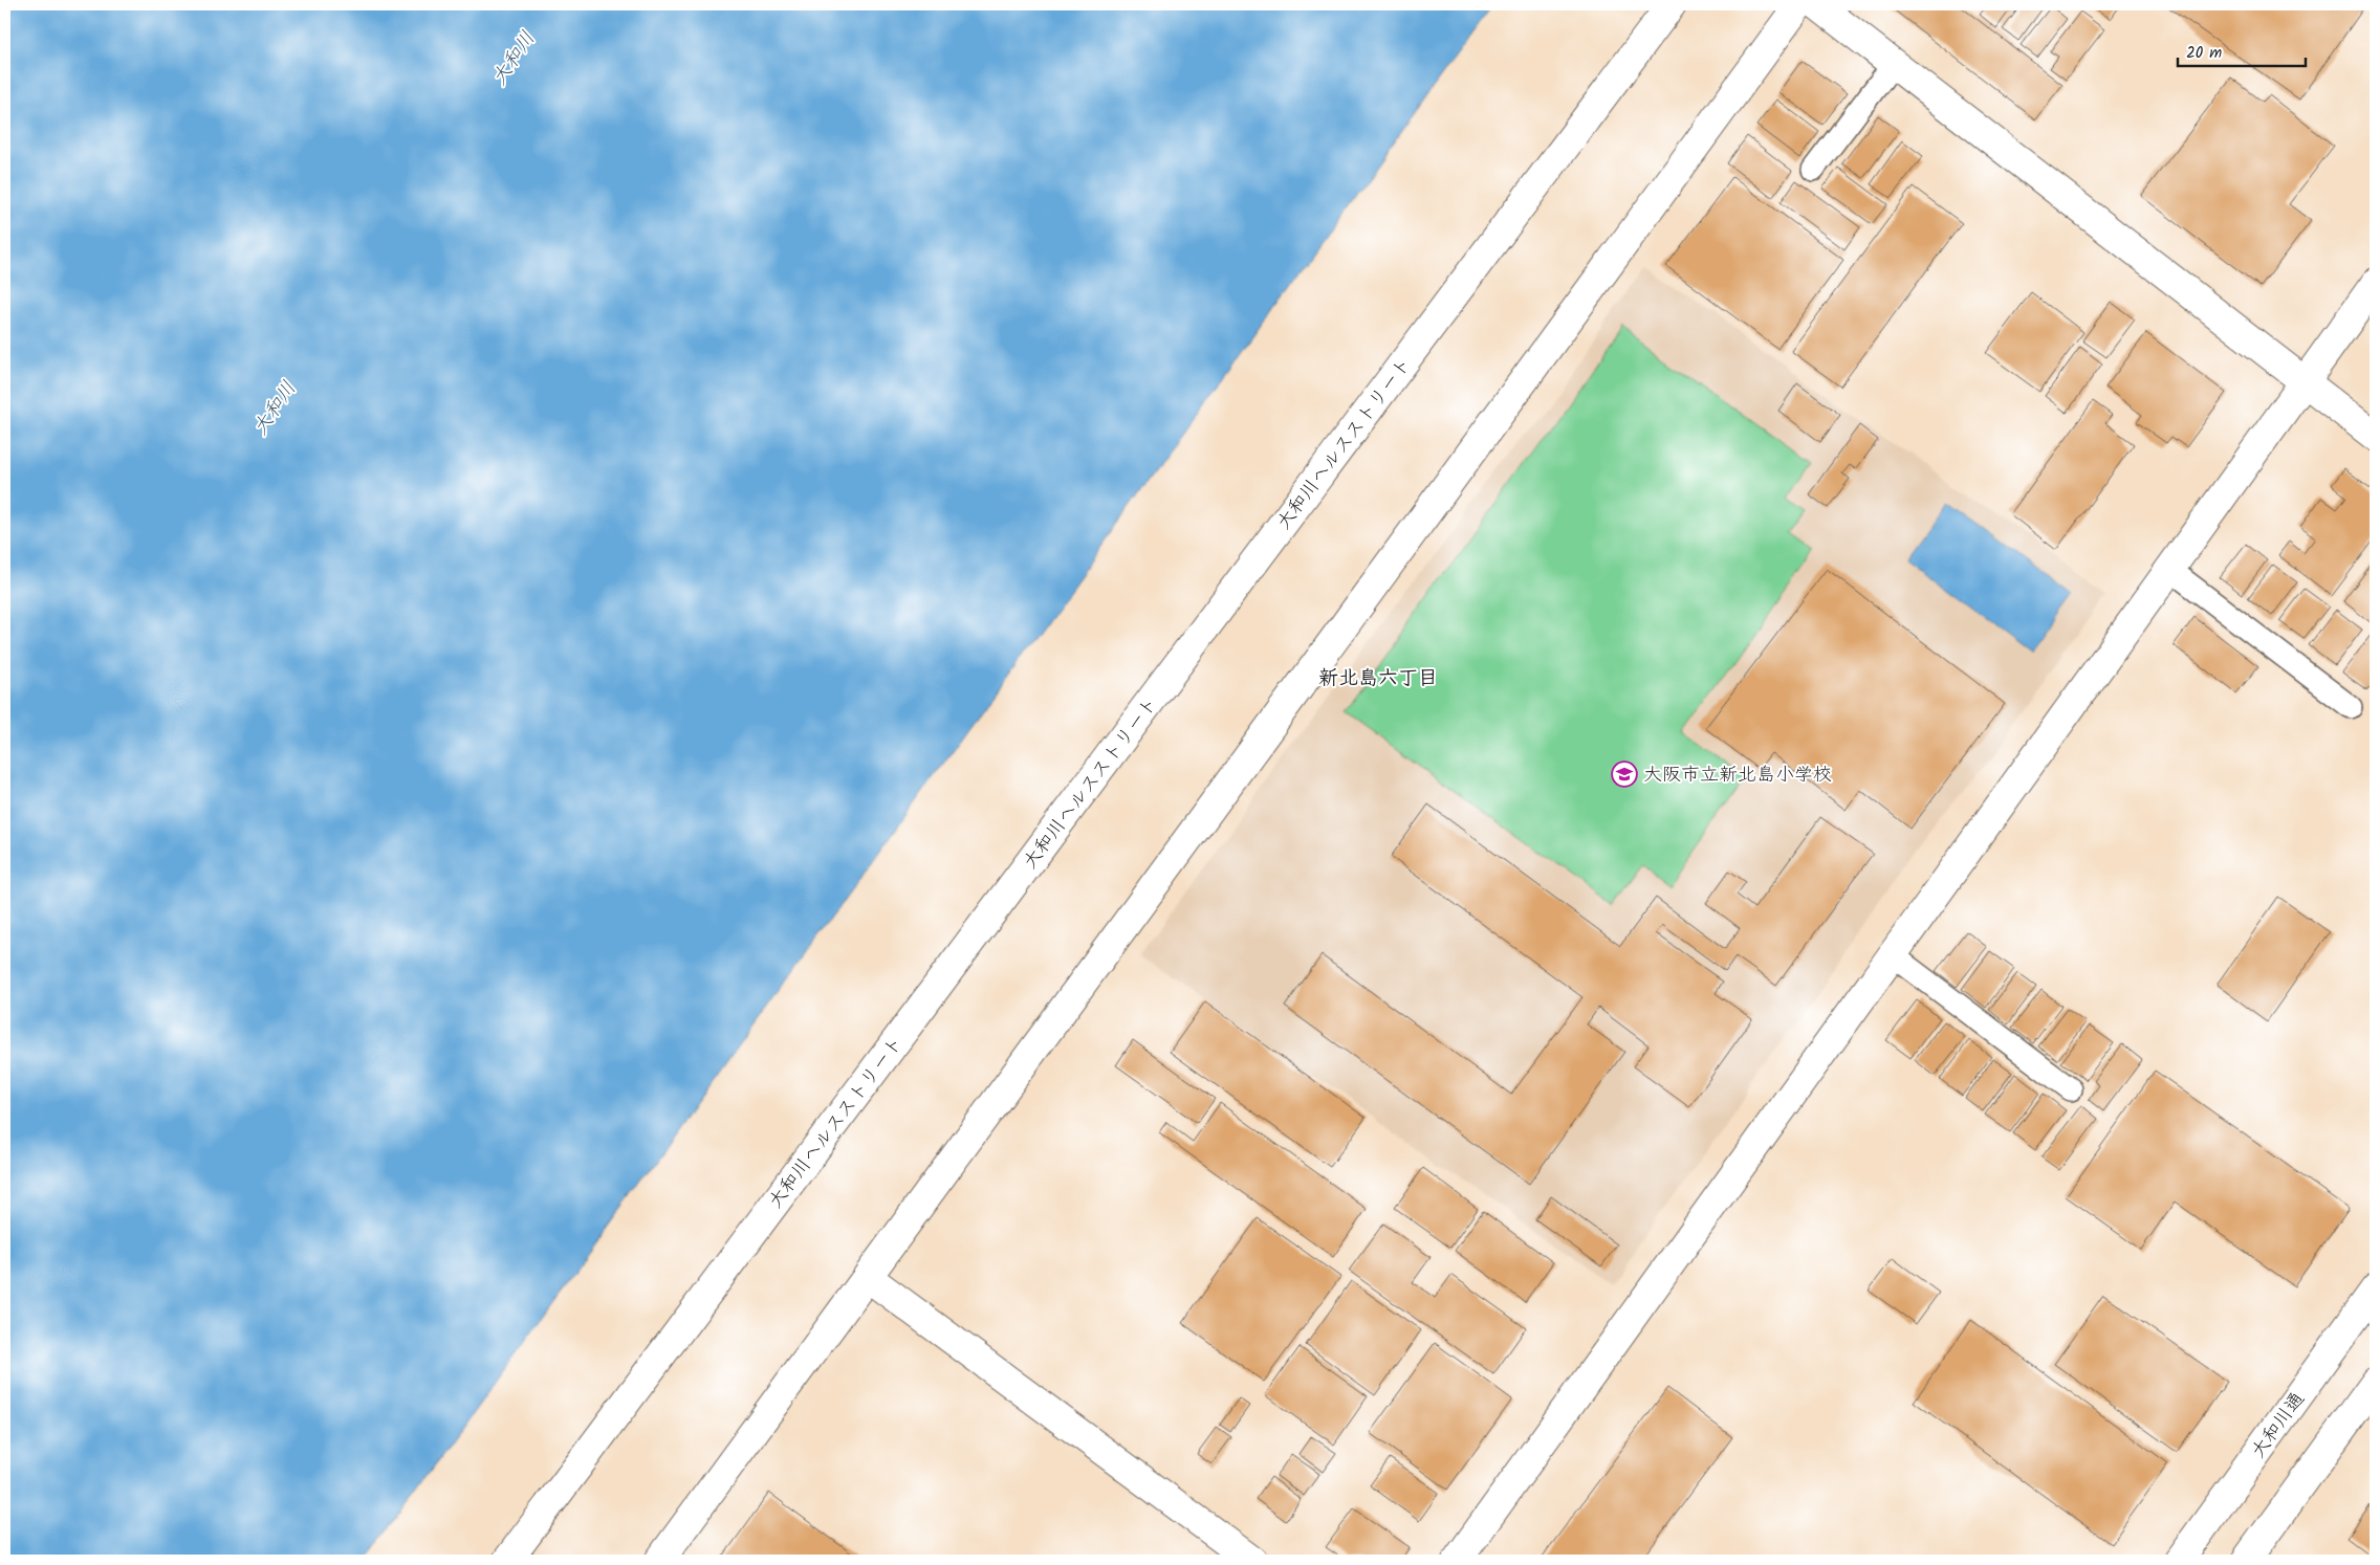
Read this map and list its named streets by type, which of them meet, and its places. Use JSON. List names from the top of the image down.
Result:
{
  "streets": {
    "street": ["大和川ヘルスストリート", "大和川通"]
  },
  "districts": ["新北島六丁目"],
  "water": ["大和川"],
  "places": {
    "school or university": ["大阪市立新北島小学校"]
  },
  "scale_bar": "20 m"
}
